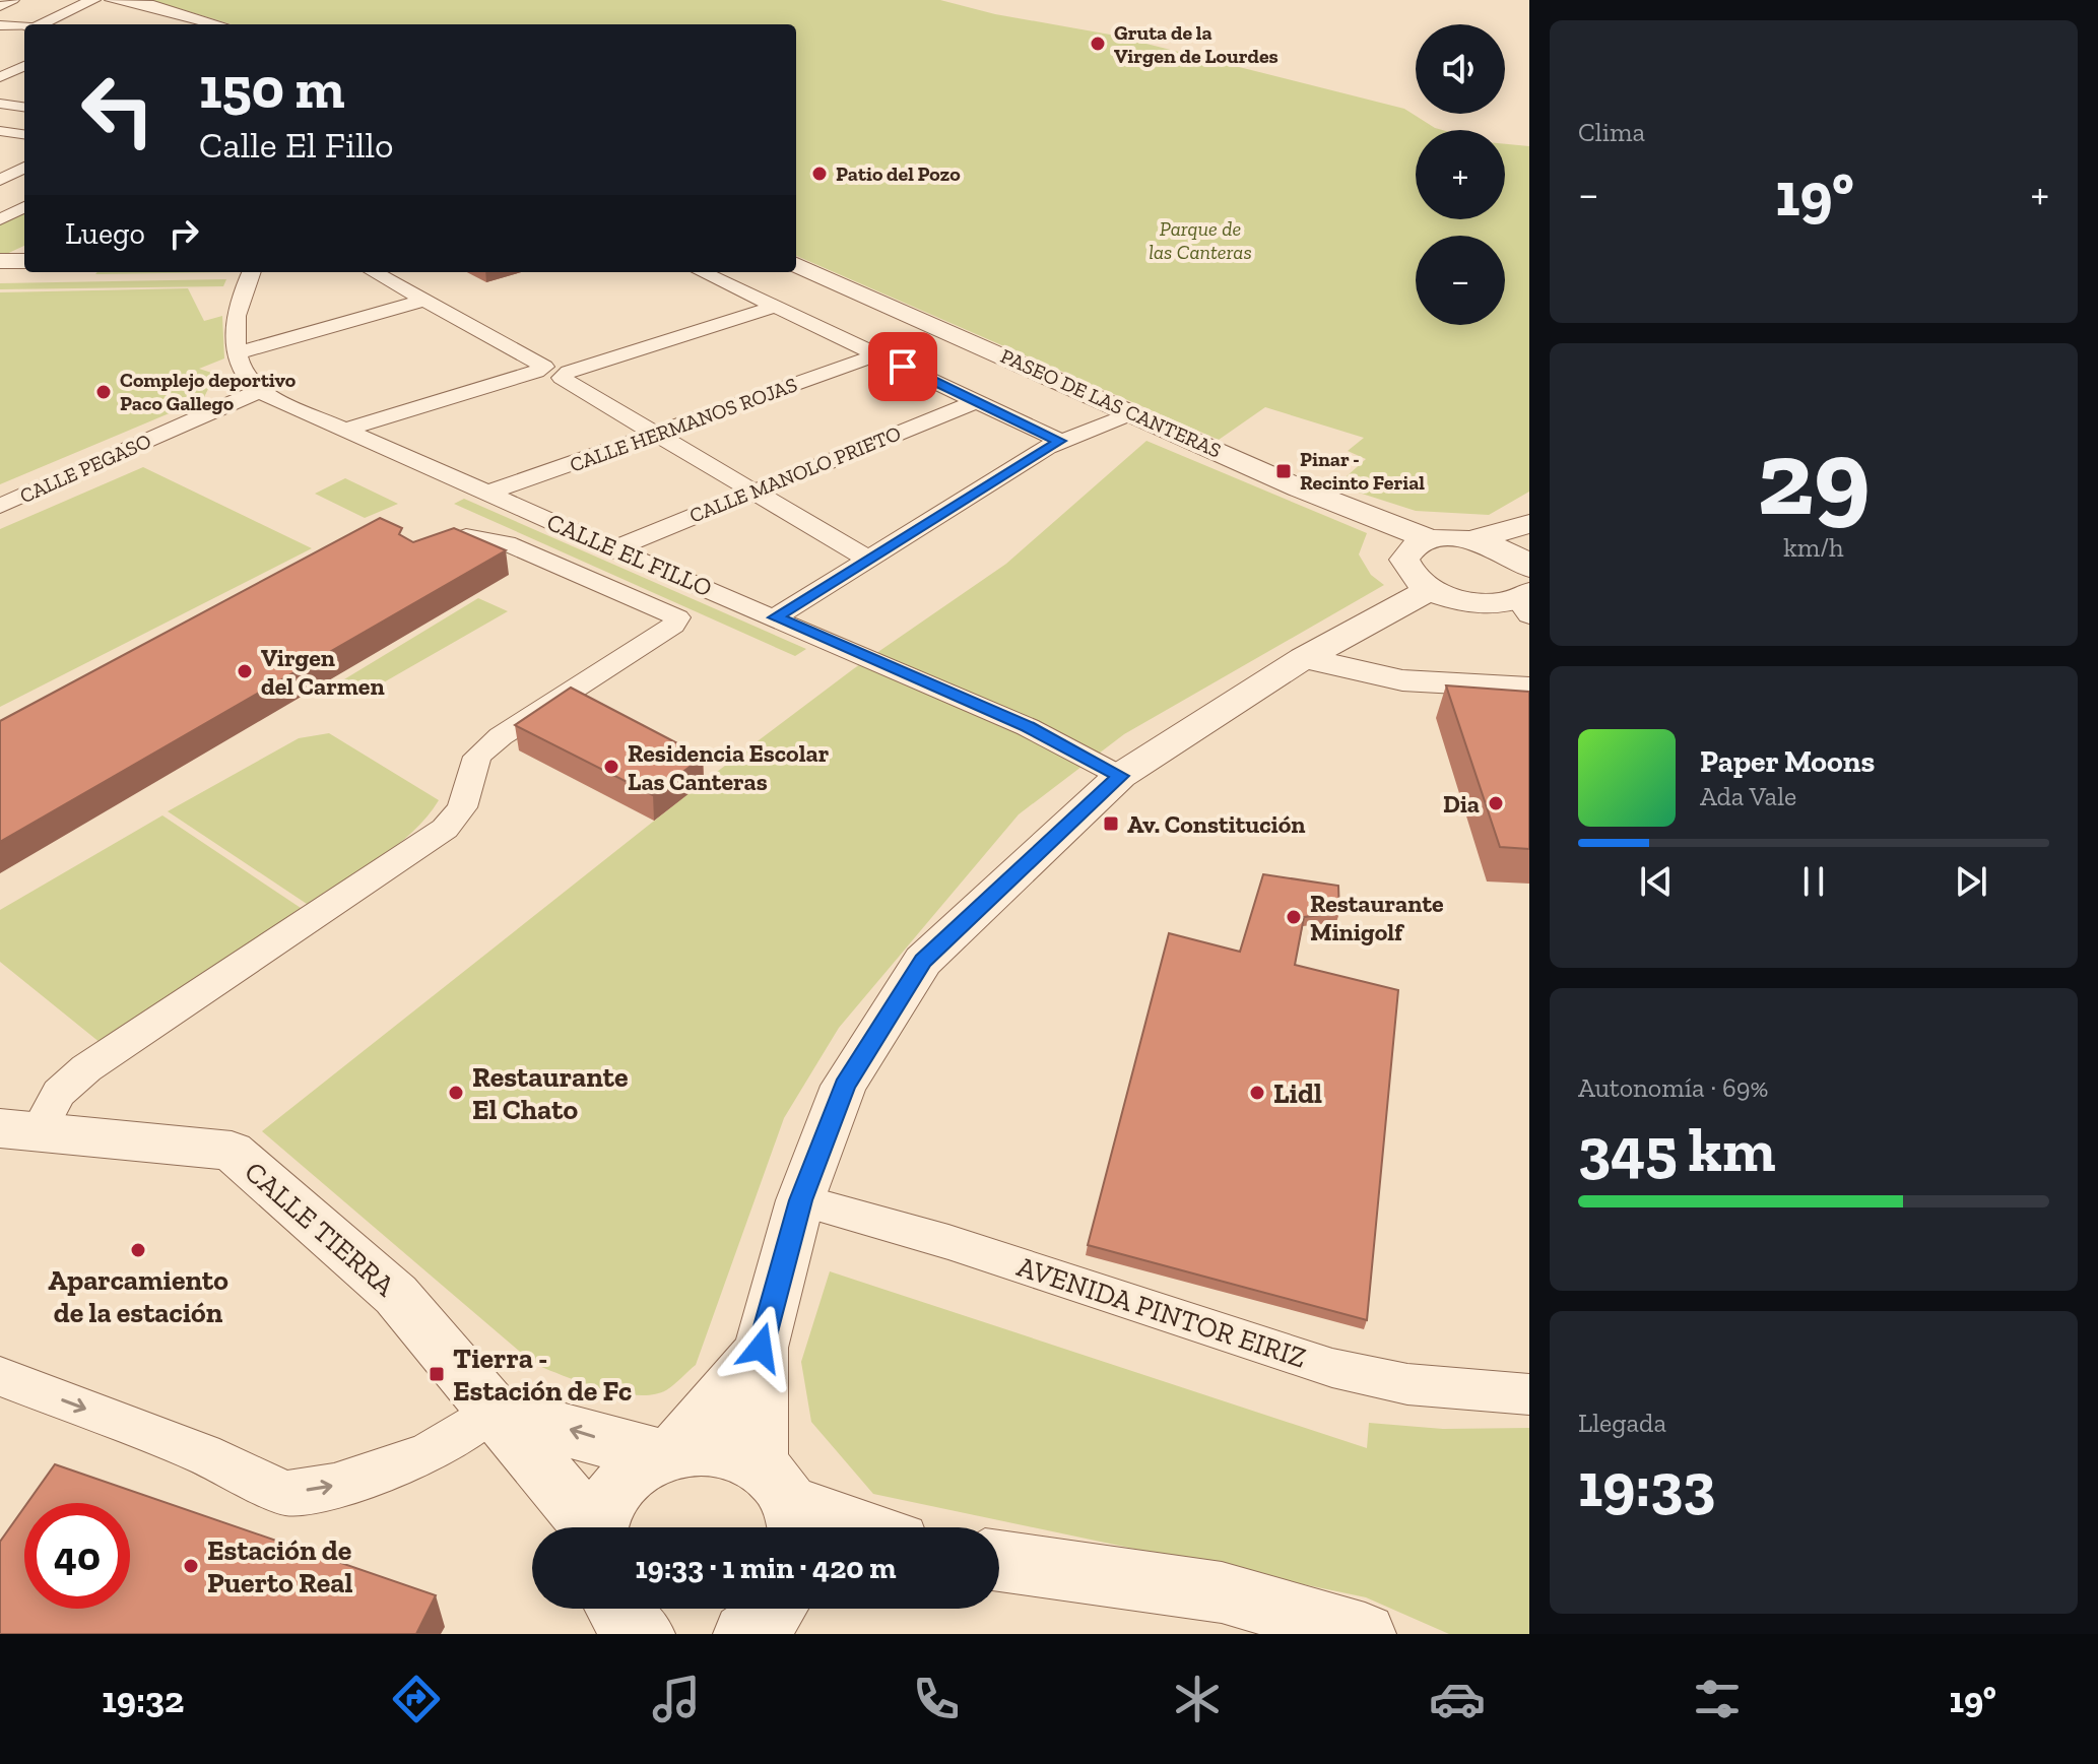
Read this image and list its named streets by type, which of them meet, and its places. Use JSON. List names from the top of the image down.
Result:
{
  "streets": {
    "street": [
      "PASEO DE LAS CANTERAS",
      "CALLE HERMANOS ROJAS",
      "CALLE PEGASO",
      "CALLE MANOLO PRIETO",
      "CALLE EL FILLO",
      "CALLE TIERRA",
      "AVENIDA PINTOR EIRIZ"
    ]
  },
  "crossings": [
    ["CALLE HERMANOS ROJAS", "CALLE EL FILLO"],
    ["CALLE PEGASO", "CALLE EL FILLO"],
    ["CALLE MANOLO PRIETO", "CALLE EL FILLO"]
  ],
  "parks": ["Parque de las Canteras"],
  "places": {
    "other": [
      "Gruta de la Virgen de Lourdes",
      "Patio del Pozo",
      "Complejo deportivo Paco Gallego",
      "Virgen del Carmen",
      "Residencia Escolar Las Canteras",
      "Dia",
      "Restaurante Minigolf",
      "Restaurante El Chato",
      "Lidl",
      "Aparcamiento de la estación",
      "Estación de Puerto Real"
    ],
    "transit": ["Pinar - Recinto Ferial", "Av. Constitución", "Tierra - Estación de Fc"]
  },
  "page": {
    "tile": [
      "Clima",
      ["29", "km/h"],
      ["Autonomía · 69%", "345 km"],
      ["Llegada", "19:33"]
    ],
    "map_buttons": ["+", "−"],
    "turn": ["150 m", "Calle El Fillo"],
    "heat": ["−", "19°", "+"],
    "then": "Luego",
    "song": ["Paper Moons", "Ada Vale"],
    "limit": "40",
    "trip": "19:33 · 1 min · 420 m",
    "tabs": ["19:32", "19°"]
  }
}
